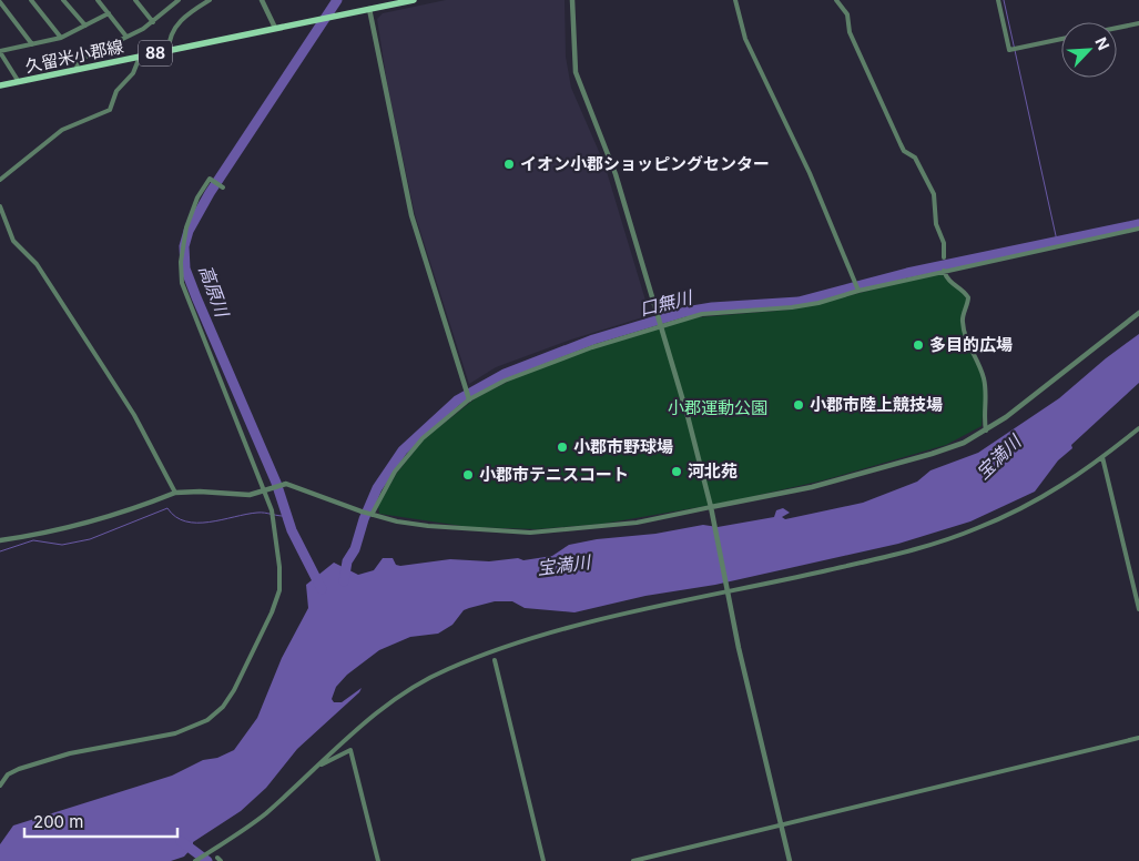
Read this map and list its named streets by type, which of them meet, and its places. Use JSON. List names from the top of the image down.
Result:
{
  "streets": {
    "main road": ["88", "久留米小郡線"]
  },
  "water": ["高原川", "口無川", "宝満川"],
  "parks": ["小郡運動公園"],
  "places": [
    "イオン小郡ショッピングセンター",
    "多目的広場",
    "小郡市陸上競技場",
    "小郡市野球場",
    "河北苑",
    "小郡市テニスコート"
  ],
  "scale_bar": "200 m",
  "north": "top right"
}
